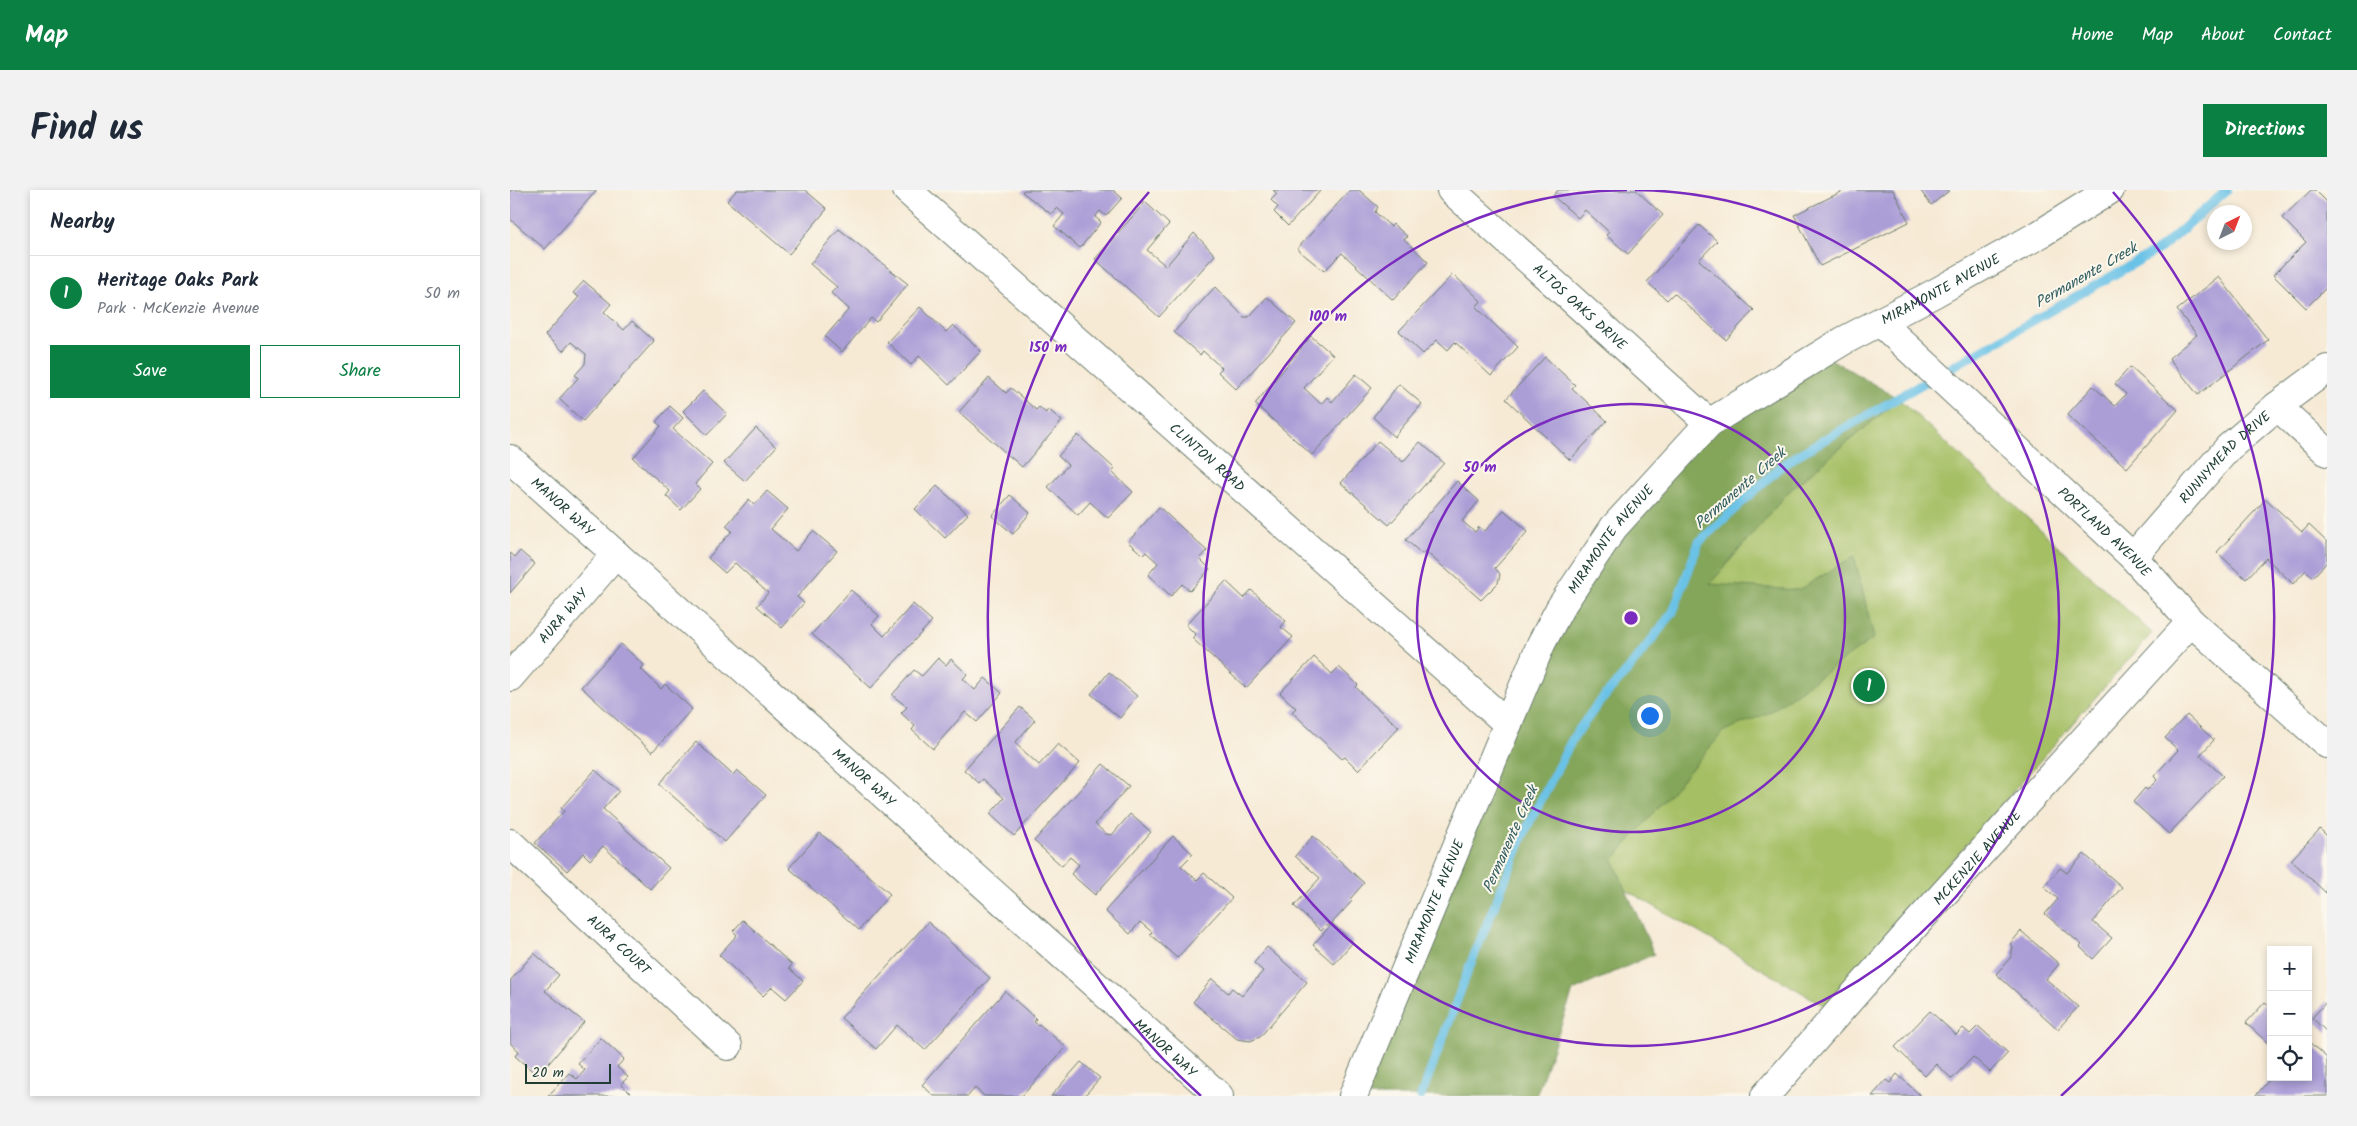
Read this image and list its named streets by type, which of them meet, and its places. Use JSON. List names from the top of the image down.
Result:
{
  "streets": {
    "street": [
      "MIRAMONTE AVENUE",
      "ALTOS OAKS DRIVE",
      "CLINTON ROAD",
      "RUNNYMEAD DRIVE",
      "MANOR WAY",
      "PORTLAND AVENUE",
      "AURA WAY",
      "MCKENZIE AVENUE",
      "AURA COURT"
    ]
  },
  "crossings": [
    ["MIRAMONTE AVENUE", "ALTOS OAKS DRIVE"],
    ["MIRAMONTE AVENUE", "CLINTON ROAD"],
    ["MIRAMONTE AVENUE", "PORTLAND AVENUE"],
    ["RUNNYMEAD DRIVE", "PORTLAND AVENUE"],
    ["MANOR WAY", "AURA WAY"],
    ["PORTLAND AVENUE", "MCKENZIE AVENUE"]
  ],
  "water": ["Permanente Creek"],
  "scale_bar": "20 m",
  "north": "top right",
  "page": {
    "header": "Map",
    "nav": [
      "Home",
      "Map",
      "About",
      "Contact"
    ],
    "title": "Find us",
    "buttons": [
      "Directions",
      ["Save", "Share"]
    ],
    "heading": "Nearby",
    "list": [
      {
        "mark": "1",
        "name": "Heritage Oaks Park",
        "note": "Park · McKenzie Avenue",
        "value": "50 m"
      }
    ],
    "pins": "1",
    "map_buttons": ["+", "−"],
    "scale": "20 m"
  },
  "rings": ["100 m", "150 m", "50 m"]
}
